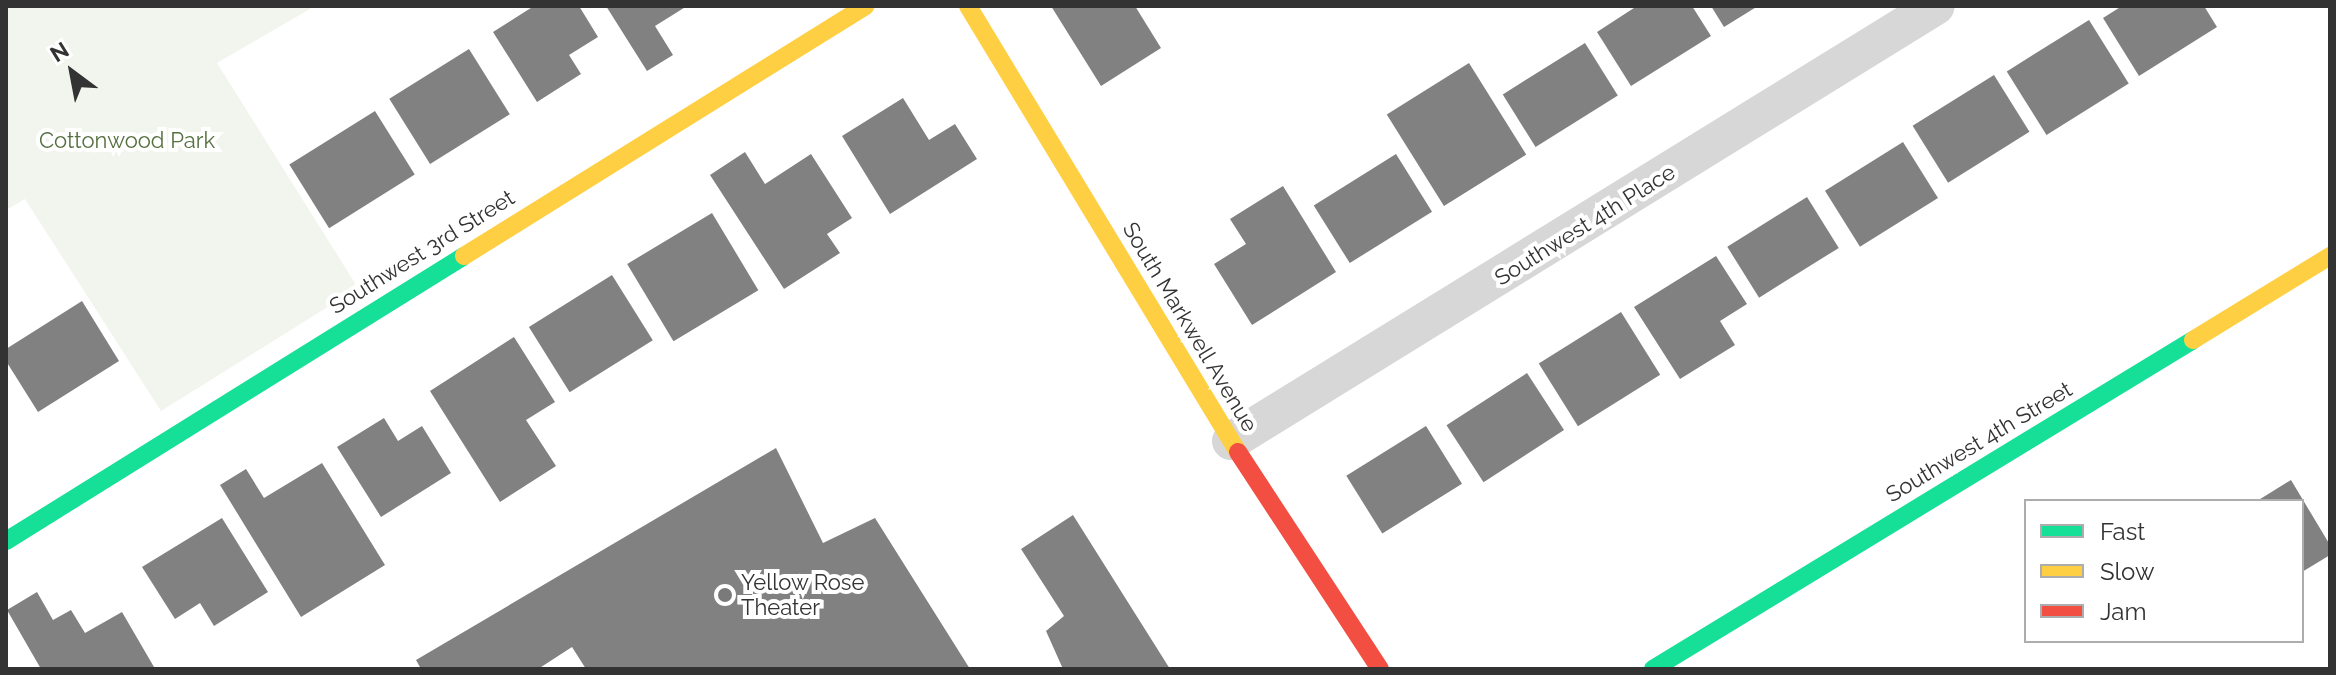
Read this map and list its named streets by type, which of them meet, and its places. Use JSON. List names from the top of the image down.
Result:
{
  "streets": {
    "street": [
      "Southwest 4th Place",
      "Southwest 3rd Street",
      "South Markwell Avenue",
      "Southwest 4th Street"
    ]
  },
  "crossings": [
    ["Southwest 4th Place", "South Markwell Avenue"]
  ],
  "parks": ["Cottonwood Park"],
  "places": ["Yellow Rose Theater"],
  "legend": ["Fast", "Slow", "Jam"],
  "north": "top left"
}
